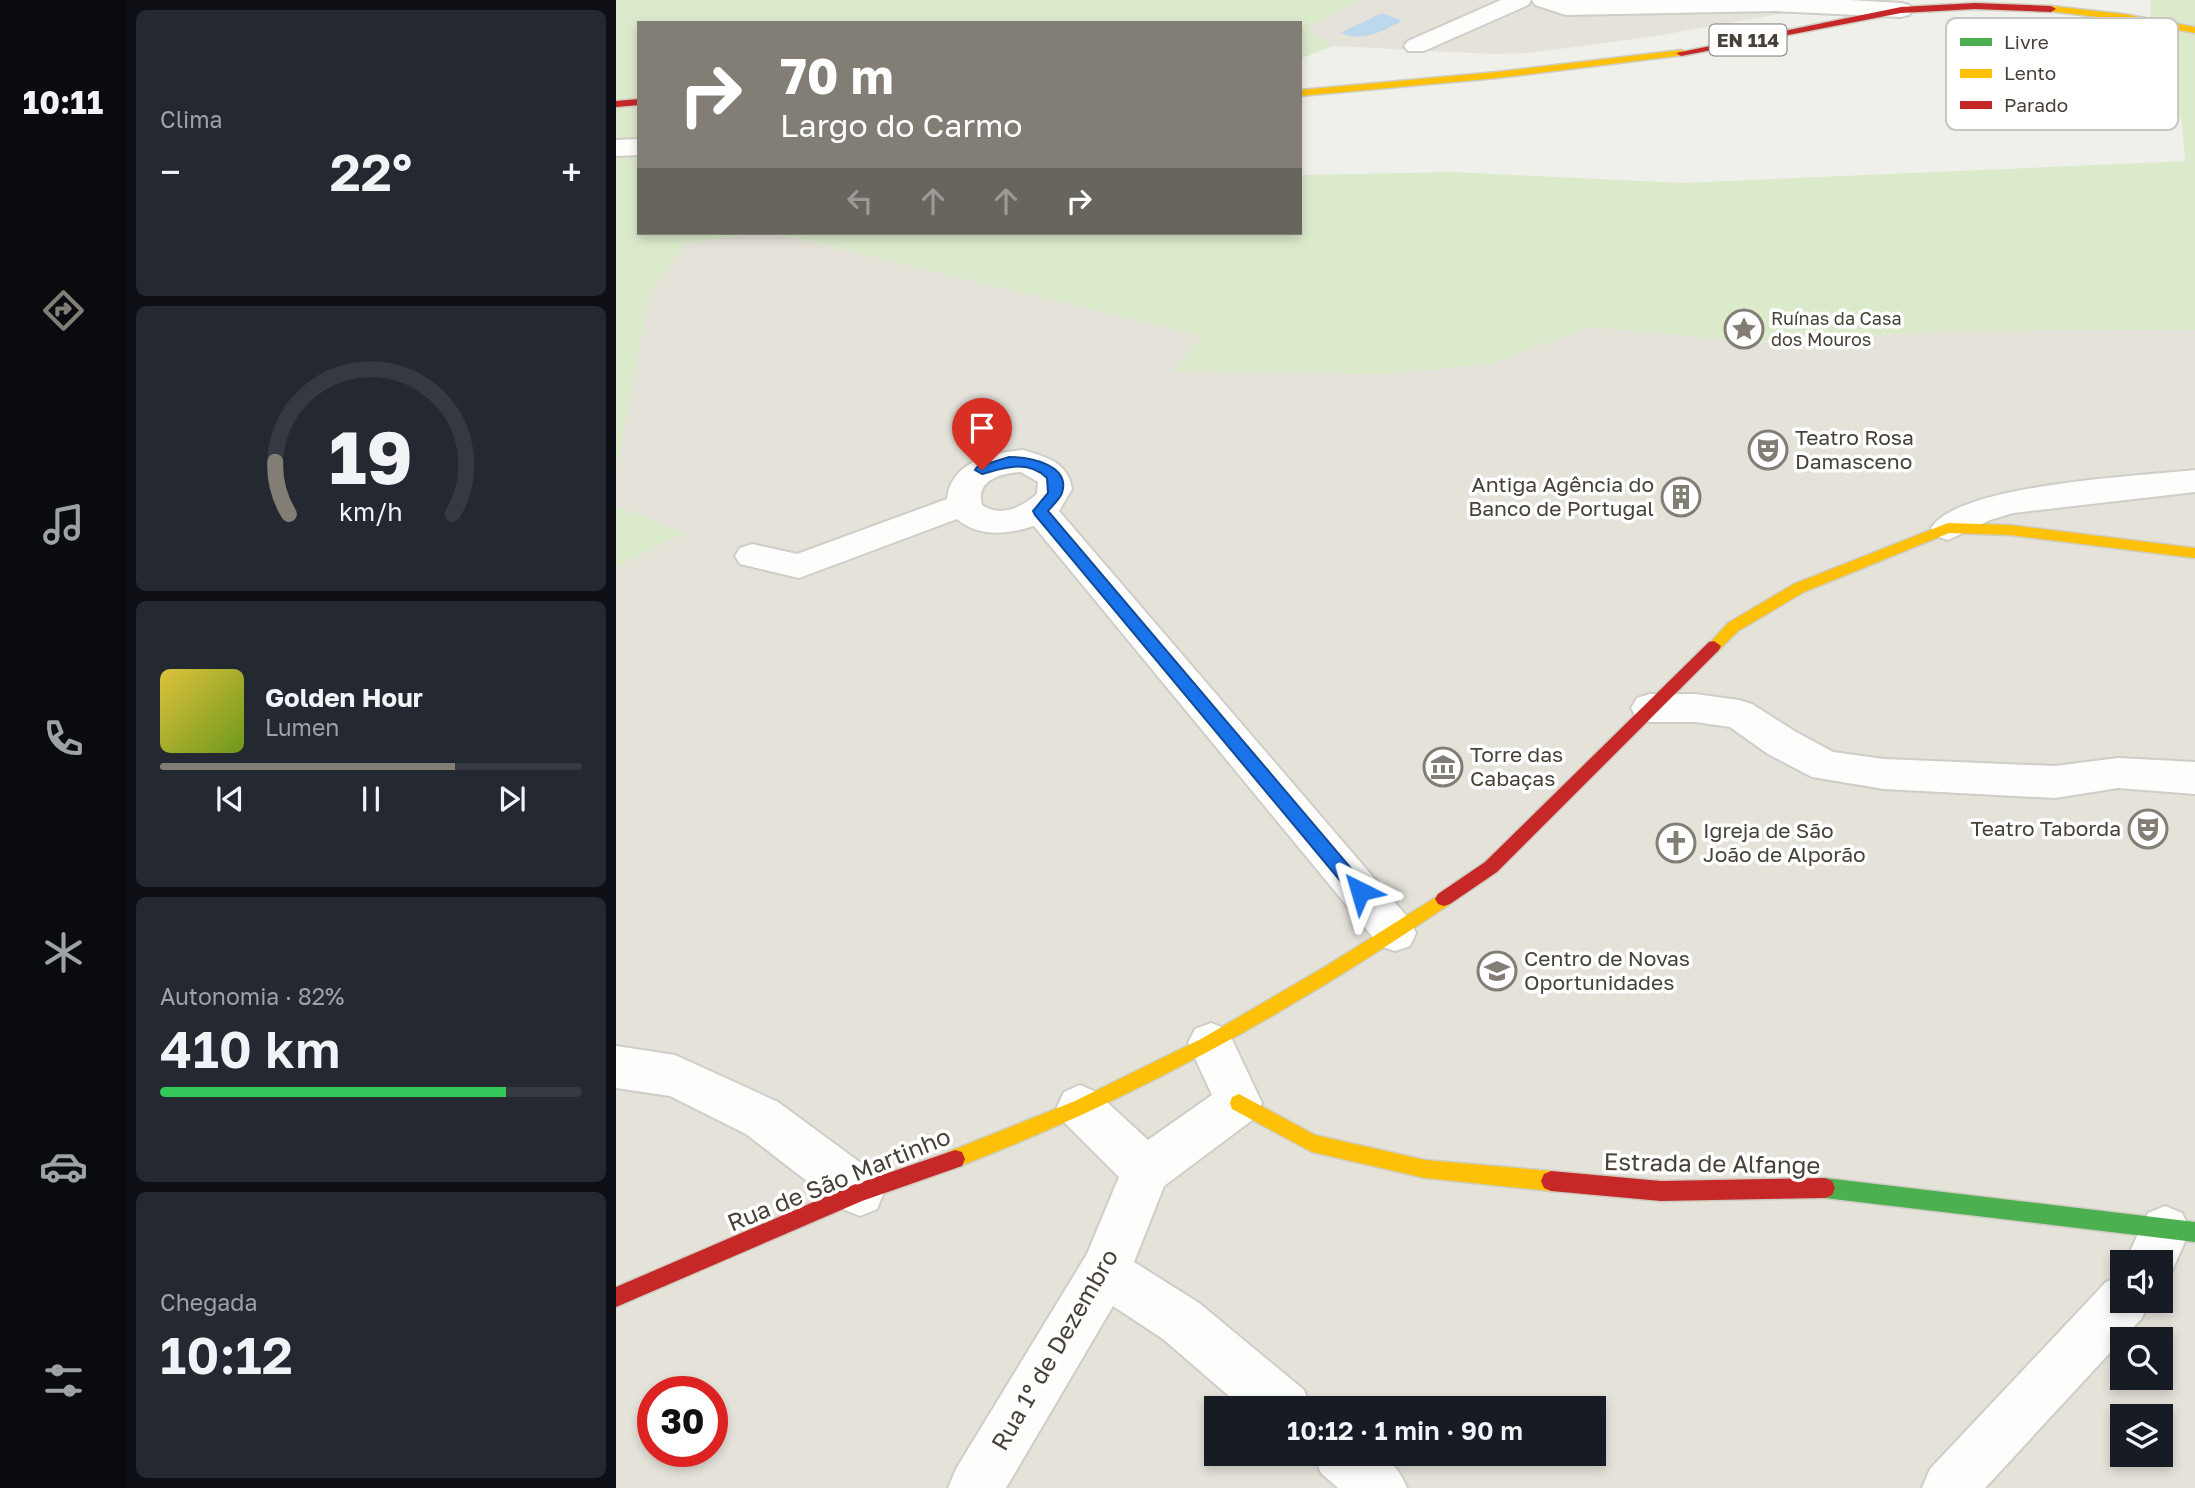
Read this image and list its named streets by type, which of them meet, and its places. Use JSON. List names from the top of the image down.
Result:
{
  "streets": {
    "street": [
      "EN 114",
      "Estrada de Alfange",
      "Rua de São Martinho",
      "Rua 1º de Dezembro"
    ]
  },
  "places": {
    "place": ["Ruínas da Casa dos Mouros"],
    "theatre": ["Teatro Rosa Damasceno", "Teatro Taborda"],
    "building": ["Antiga Agência do Banco de Portugal"],
    "museum": ["Torre das Cabaças"],
    "church": ["Igreja de São João de Alporão"],
    "school or university": ["Centro de Novas Oportunidades"]
  },
  "legend": ["Livre", "Lento", "Parado"],
  "page": {
    "tabs": "10:11",
    "tile": [
      "Clima",
      ["Autonomia · 82%", "410 km"],
      ["Chegada", "10:12"]
    ],
    "turn": ["70 m", "Largo do Carmo"],
    "heat": ["−", "22°", "+"],
    "song": ["Golden Hour", "Lumen"],
    "limit": "30",
    "trip": "10:12 · 1 min · 90 m",
    "gauge": ["19", "km/h"]
  }
}
